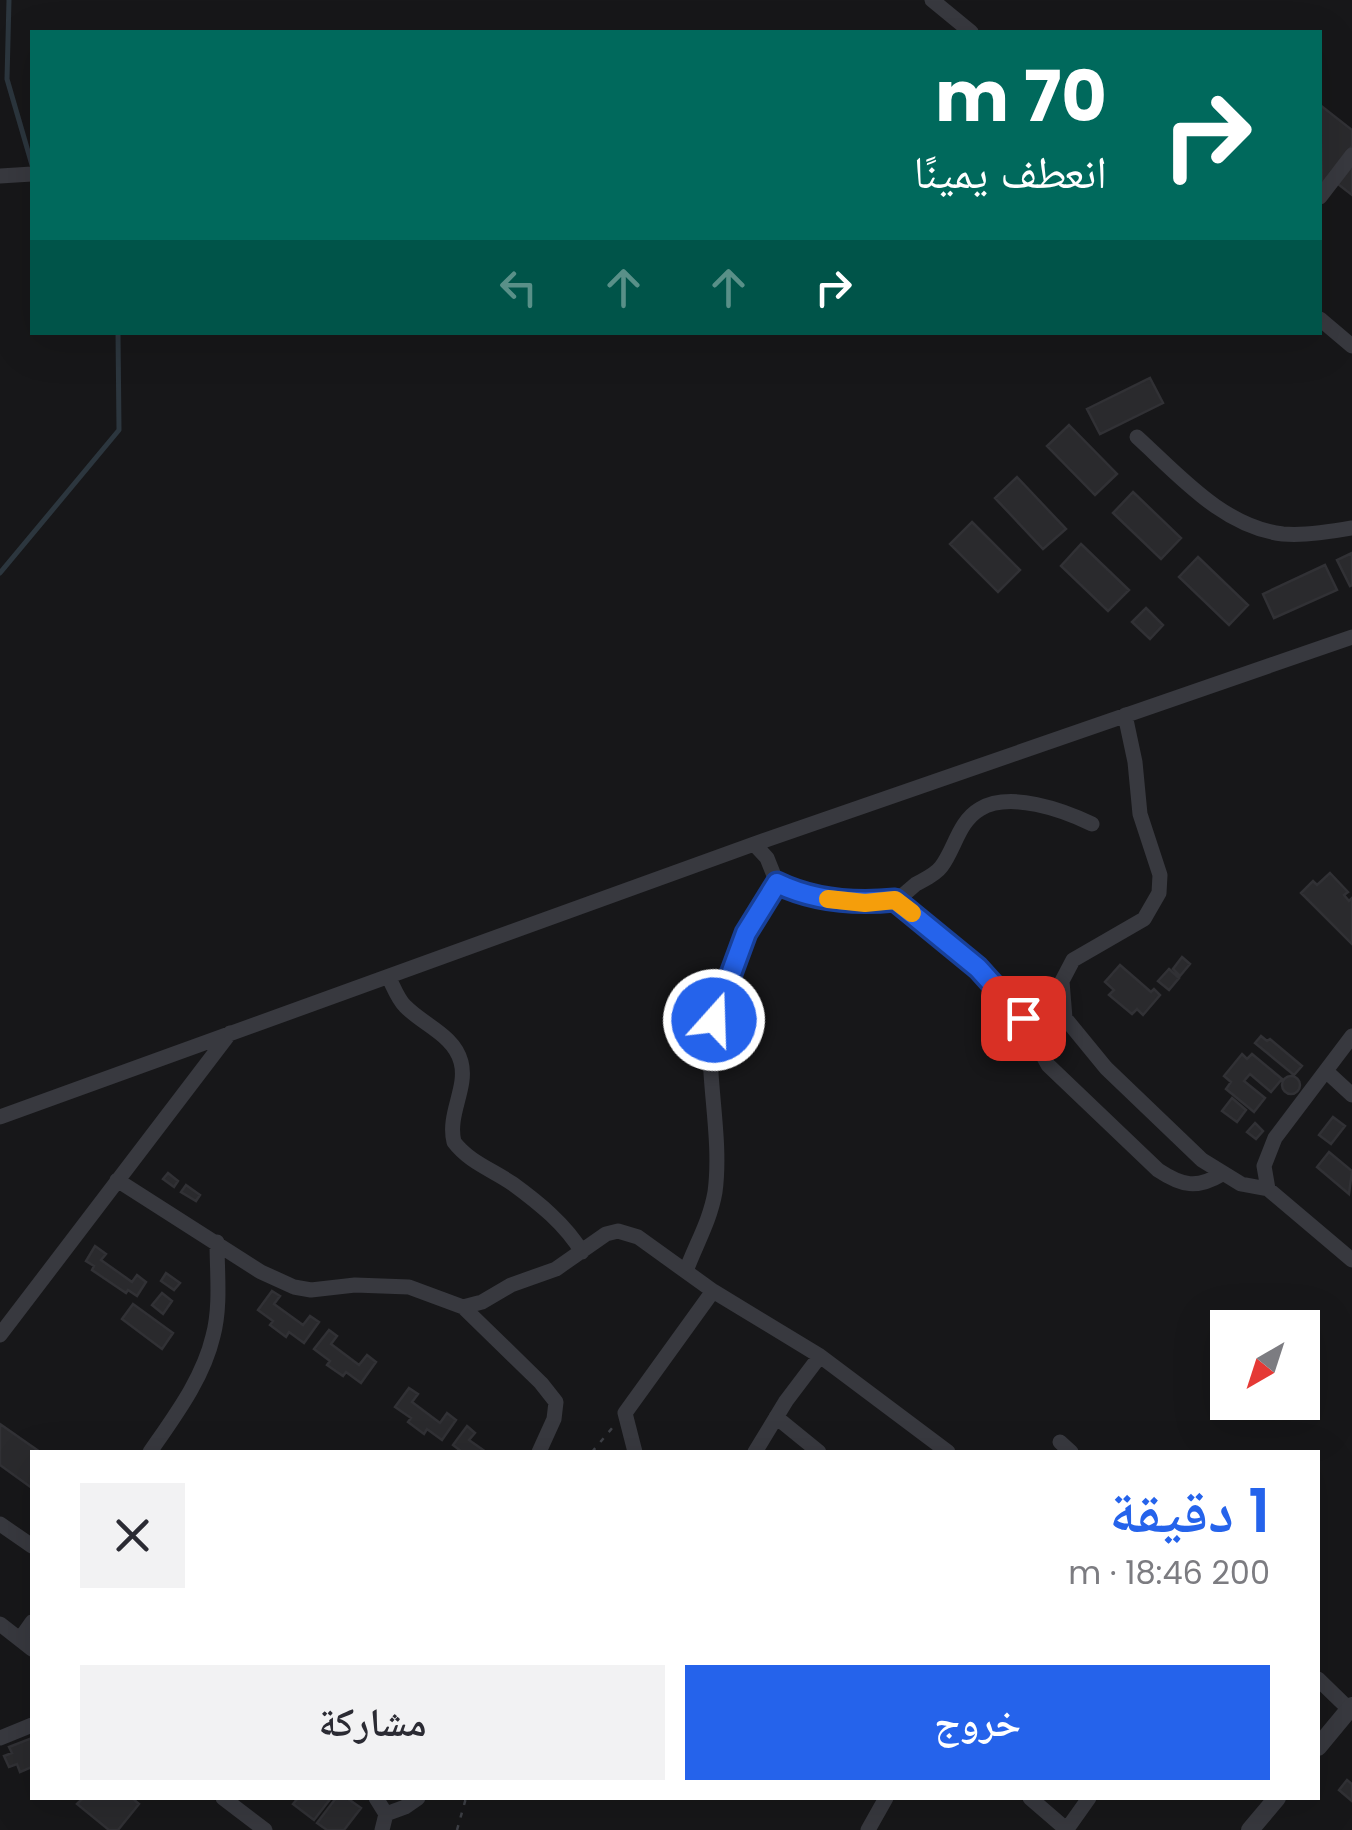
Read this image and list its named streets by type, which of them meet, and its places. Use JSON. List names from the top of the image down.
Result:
{
  "north": "bottom left",
  "page": {
    "turn": ["70 m", "انعطف يمينًا"],
    "heading": ["1 دقيقة", "200 m · 18:46"],
    "buttons": ["خروج", "مشاركة"]
  }
}
